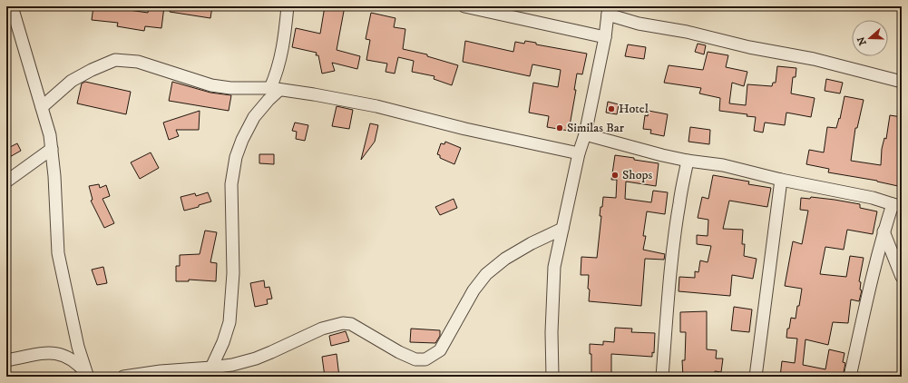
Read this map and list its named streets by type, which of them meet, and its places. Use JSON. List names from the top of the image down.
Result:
{
  "places": ["Hotel", "Similas Bar", "Shops"],
  "north": "left"
}
